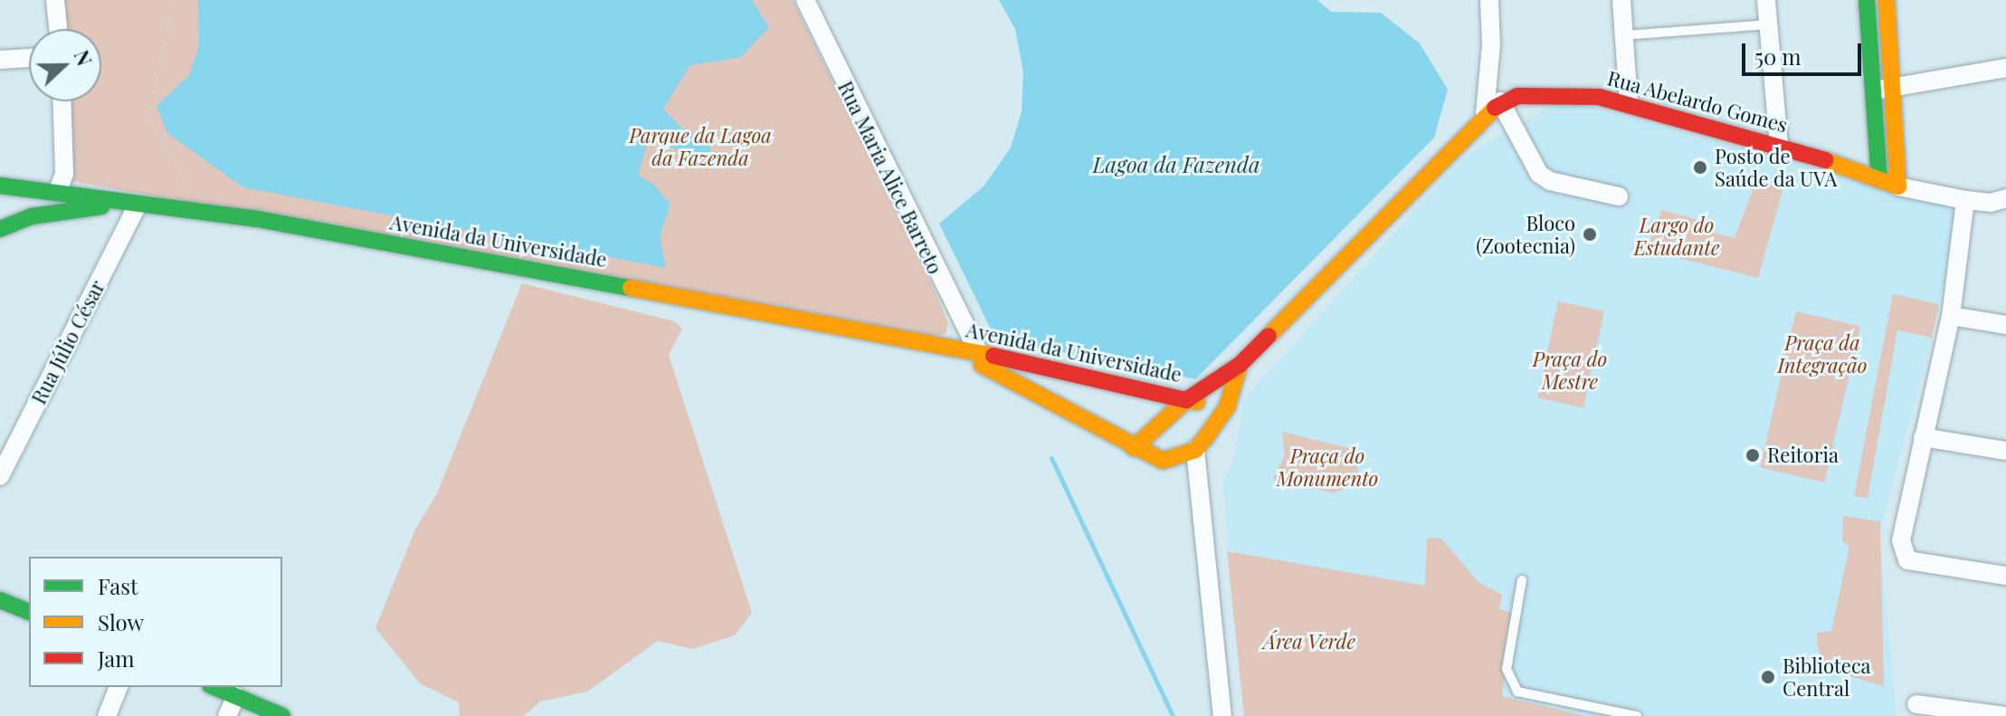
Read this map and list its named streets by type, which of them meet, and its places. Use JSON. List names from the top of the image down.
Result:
{
  "streets": {
    "main road": ["Rua Abelardo Gomes", "Avenida da Universidade"],
    "street": ["Rua Maria Alice Barreto", "Rua Júlio César"]
  },
  "crossings": [
    ["Rua Abelardo Gomes", "Avenida da Universidade"],
    ["Rua Maria Alice Barreto", "Avenida da Universidade"],
    ["Avenida da Universidade", "Rua Júlio César"]
  ],
  "water": ["Lagoa da Fazenda"],
  "parks": [
    "Parque da Lagoa da Fazenda",
    "Largo do Estudante",
    "Praça da Integração",
    "Praça do Mestre",
    "Praça do Monumento",
    "Área Verde"
  ],
  "places": [
    "Posto de Saúde da UVA",
    "Bloco (Zootecnia)",
    "Reitoria",
    "Biblioteca Central"
  ],
  "legend": ["Fast", "Slow", "Jam"],
  "scale_bar": "50 m",
  "north": "right"
}
